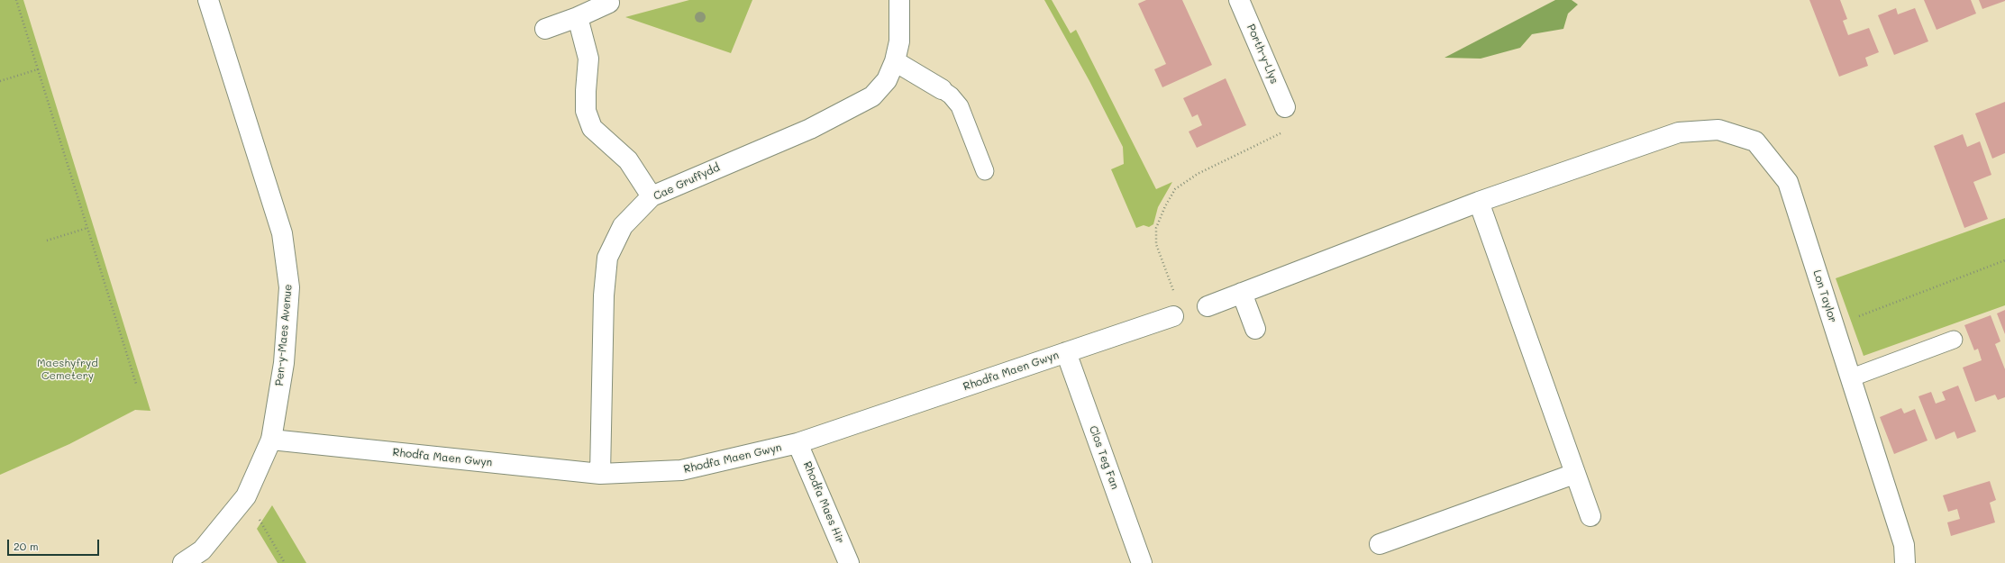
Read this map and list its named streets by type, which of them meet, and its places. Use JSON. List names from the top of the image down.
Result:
{
  "streets": {
    "street": [
      "Porth-y-Llys",
      "Cae Gruffydd",
      "Lon Taylor",
      "Pen-y-Maes Avenue",
      "Rhodfa Maen Gwyn",
      "Clos Teg Fan",
      "Rhodfa Maes Hir"
    ]
  },
  "crossings": [
    ["Cae Gruffydd", "Rhodfa Maen Gwyn"],
    ["Pen-y-Maes Avenue", "Rhodfa Maen Gwyn"],
    ["Rhodfa Maen Gwyn", "Clos Teg Fan"],
    ["Rhodfa Maen Gwyn", "Rhodfa Maes Hir"]
  ],
  "parks": ["Maeshyfryd Cemetery"],
  "scale_bar": "20 m"
}
